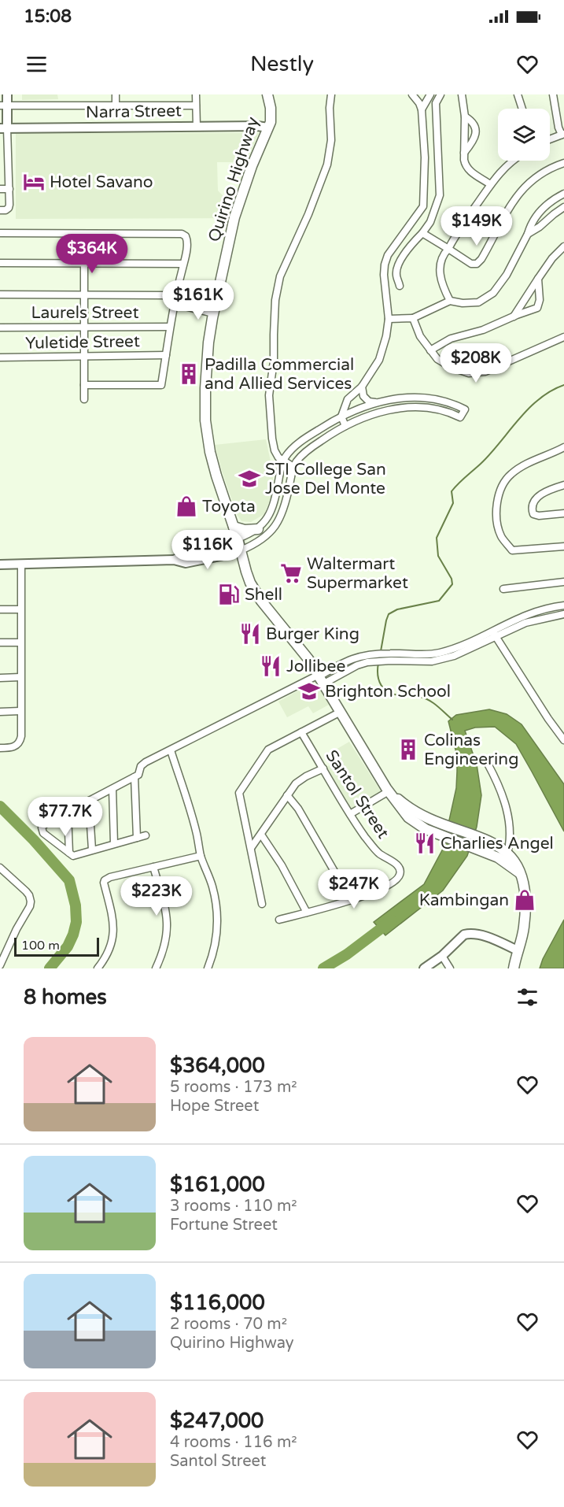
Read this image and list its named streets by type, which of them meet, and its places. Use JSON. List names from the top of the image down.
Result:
{
  "streets": {
    "main road": ["Quirino Highway"],
    "street": [
      "Narra Street",
      "Laurels Street",
      "Yuletide Street",
      "Santol Street"
    ]
  },
  "crossings": [
    ["Narra Street", "Quirino Highway"]
  ],
  "places": {
    "hotel": ["Hotel Savano"],
    "building": ["Padilla Commercial and Allied Services", "Colinas Engineering"],
    "school or university": ["STI College San Jose Del Monte", "Brighton School"],
    "shop": ["Toyota", "Kambingan"],
    "supermarket": ["Waltermart Supermarket"],
    "fuel station": ["Shell"],
    "restaurant": ["Burger King", "Jollibee", "Charlies Angel"]
  },
  "scale_bar": "100 m",
  "page": {
    "status": "15:08",
    "header": "Nestly",
    "price": [
      "$149K",
      "$364K",
      "$161K",
      "$208K",
      "$116K",
      "$77.7K",
      "$247K",
      "$223K"
    ],
    "scale": "100 m",
    "heading": "8 homes",
    "list": [
      {
        "name": "$364,000",
        "note": "5 rooms · 173 m² · Hope Street"
      },
      {
        "name": "$161,000",
        "note": "3 rooms · 110 m² · Fortune Street"
      },
      {
        "name": "$116,000",
        "note": "2 rooms · 70 m² · Quirino Highway"
      },
      {
        "name": "$247,000",
        "note": "4 rooms · 116 m² · Santol Street"
      }
    ]
  }
}
